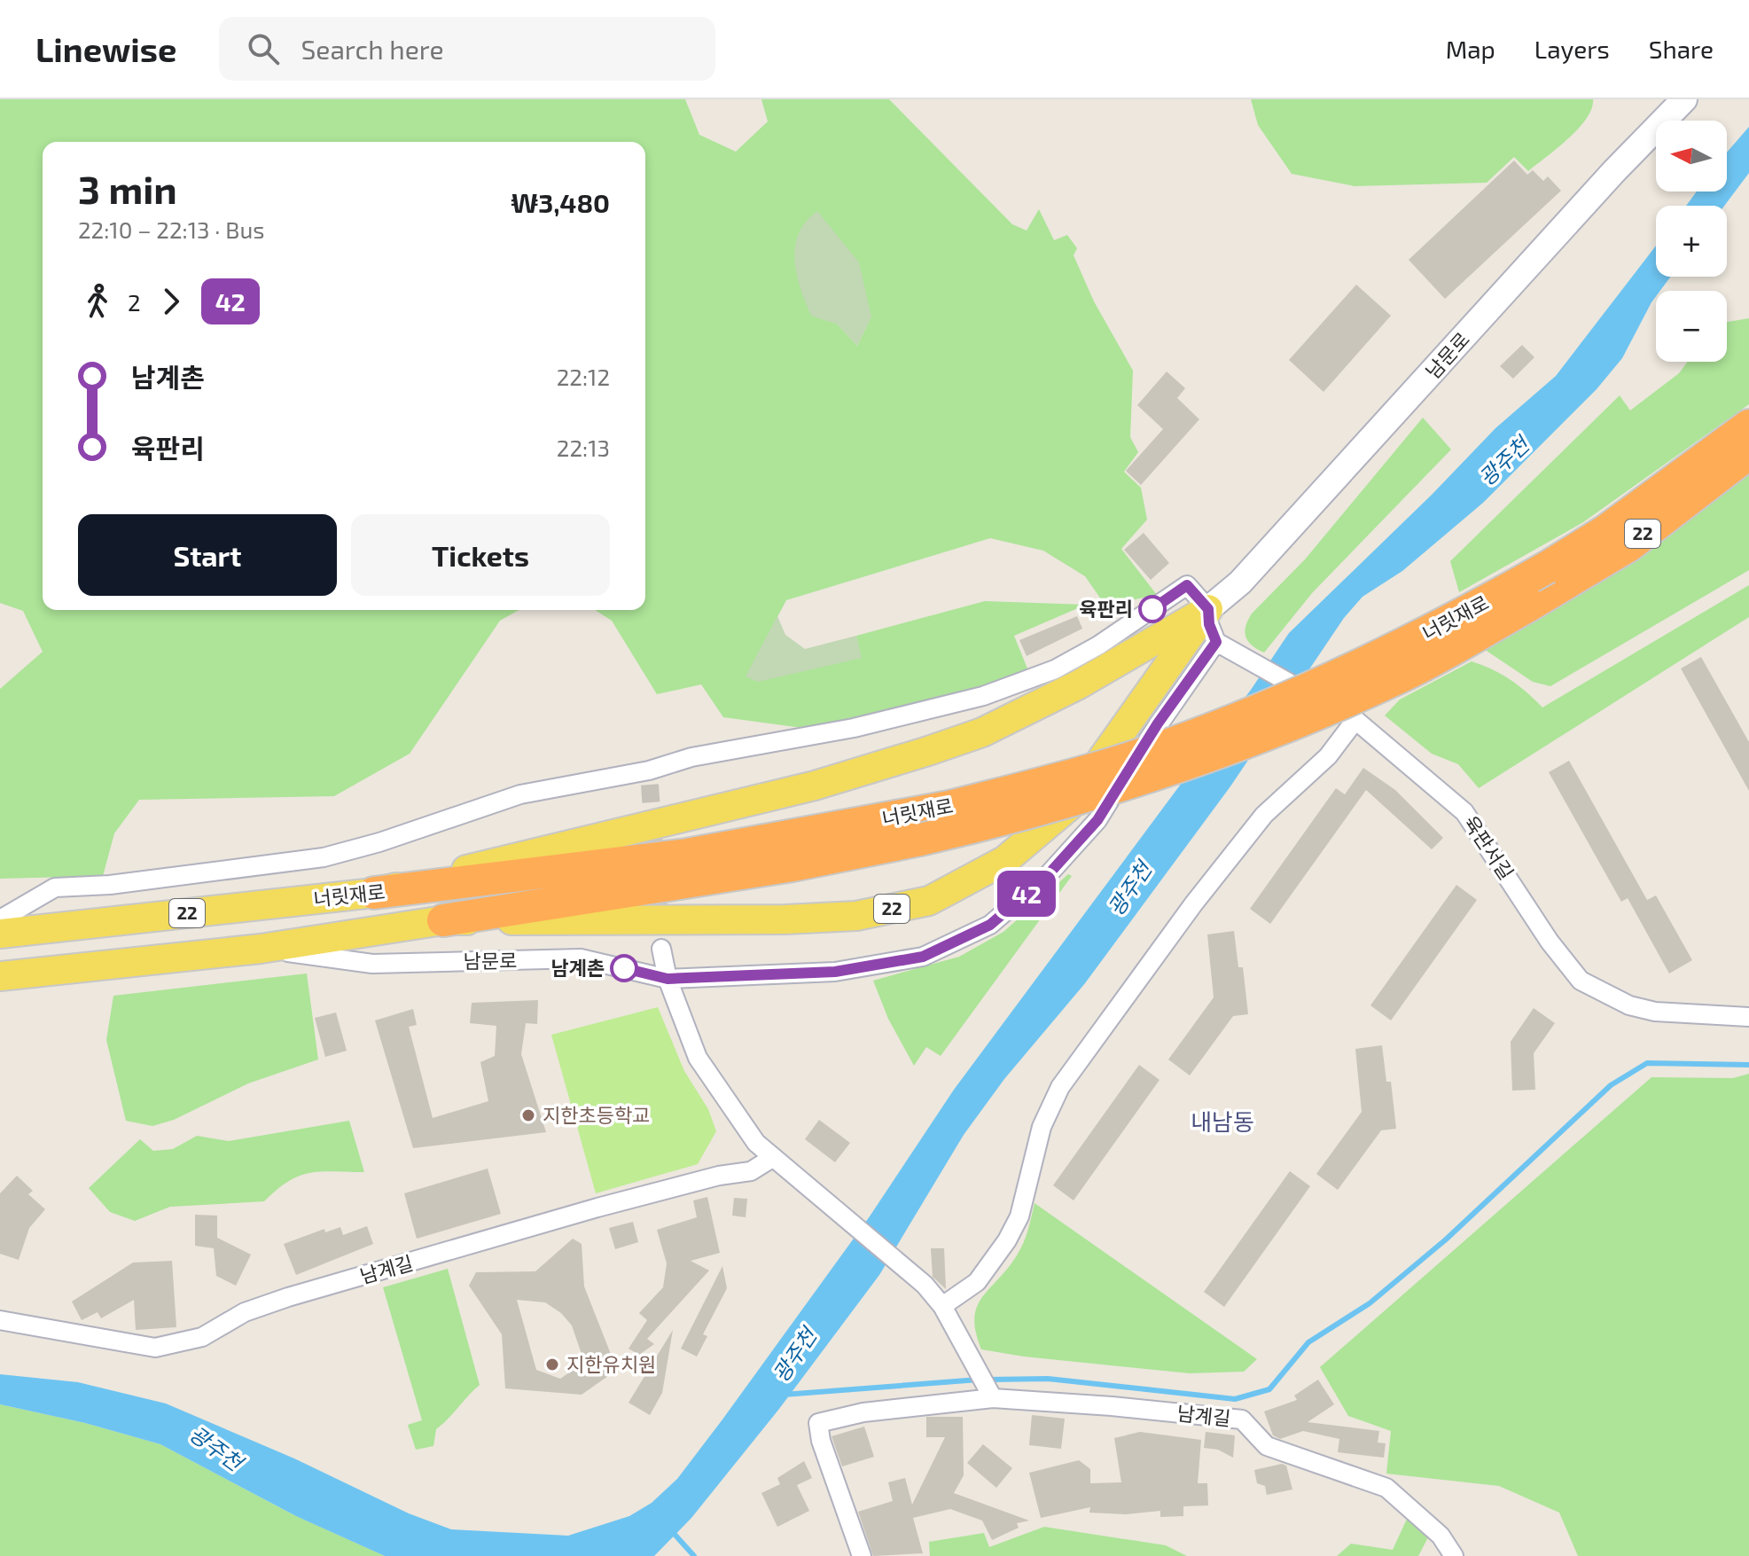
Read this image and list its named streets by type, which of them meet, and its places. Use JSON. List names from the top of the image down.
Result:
{
  "streets": {
    "highway": ["22", "너릿재로"],
    "main road": ["남문로"],
    "street": ["육판서길", "남계길"]
  },
  "crossings": [
    ["남문로", "22"],
    ["남문로", "너릿재로"],
    ["남문로", "육판서길"],
    ["22", "너릿재로"]
  ],
  "districts": ["내남동"],
  "water": ["광주천"],
  "places": [
    "육판리",
    "남계촌",
    "지한초등학교",
    "지한유치원"
  ],
  "lines": ["bus line 42"],
  "north": "left",
  "page": {
    "header": "Linewise",
    "search": "Search here",
    "nav": ["Map", "Layers", "Share"],
    "on_map": "42",
    "map_buttons": ["+", "−"],
    "heading": ["3 min", "22:10 – 22:13 · Bus", "₩3,480"],
    "legs": ["2", "42"],
    "list": [
      {
        "name": "남계촌",
        "value": "22:12"
      },
      {
        "name": "육판리",
        "value": "22:13"
      }
    ],
    "buttons": ["Start", "Tickets"]
  }
}
